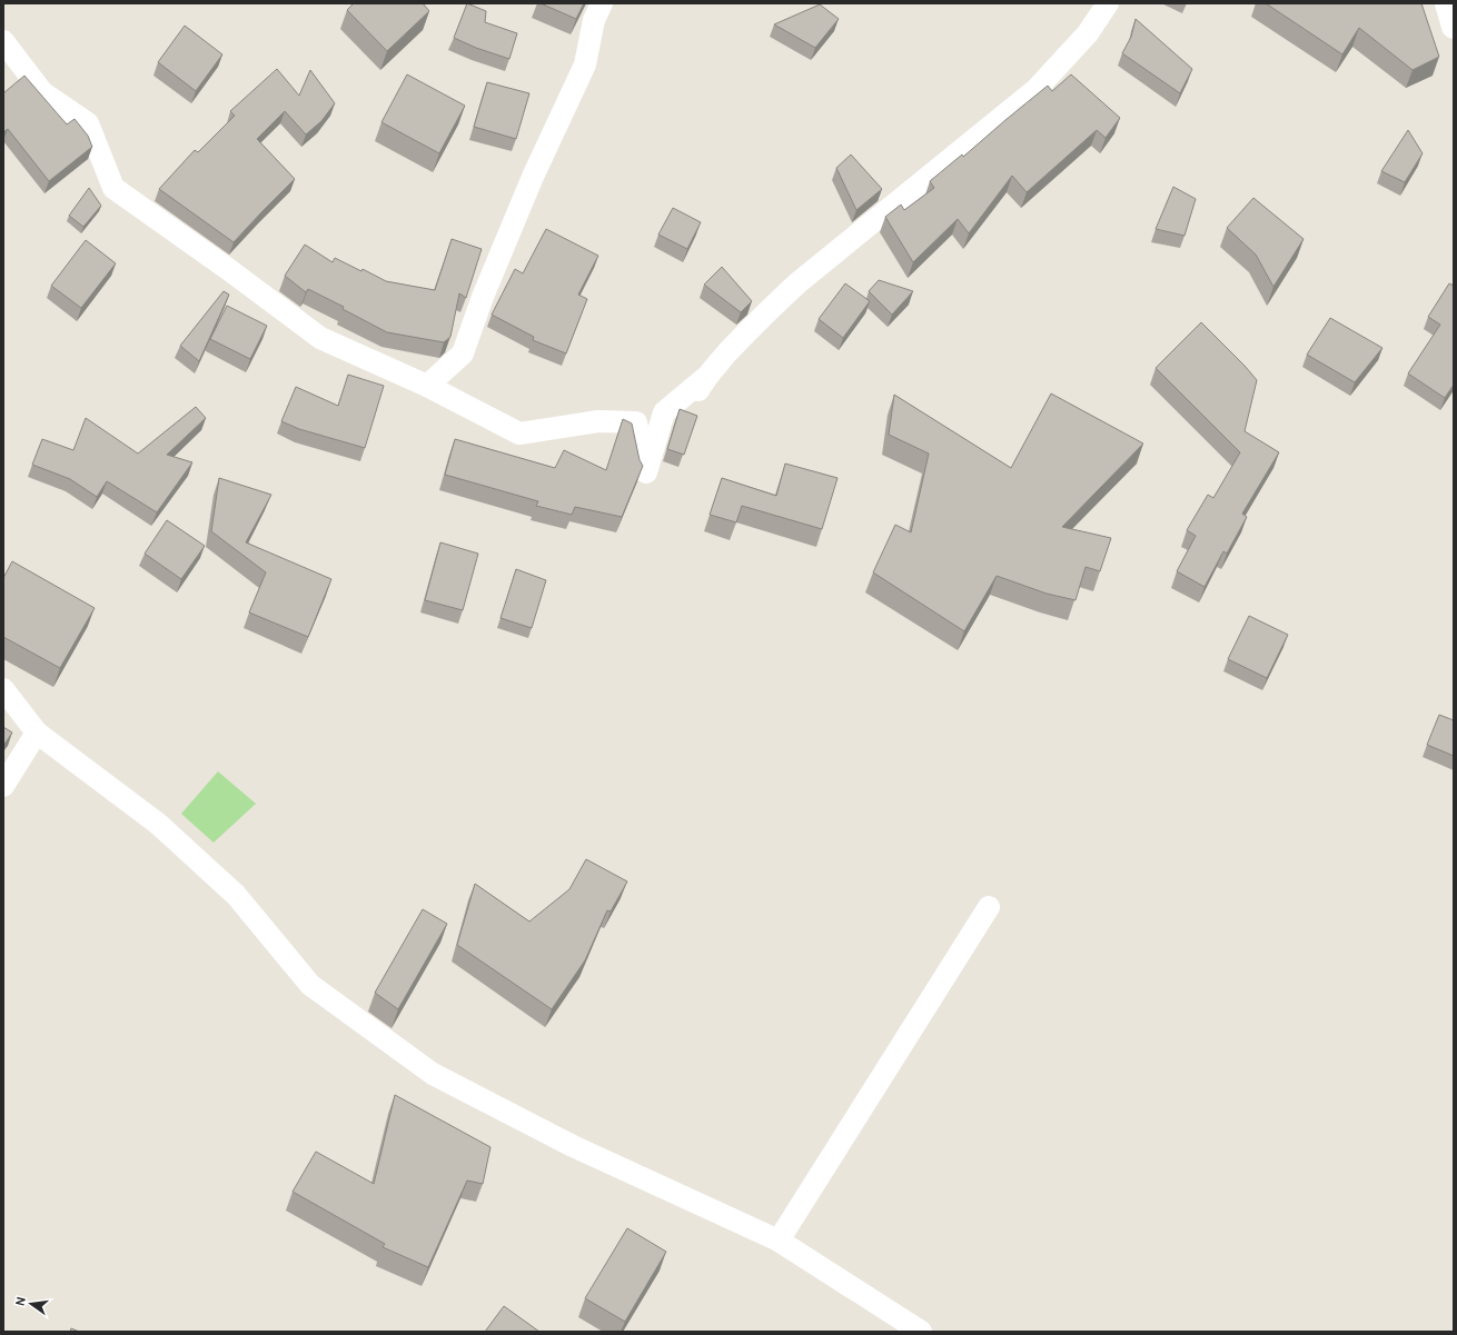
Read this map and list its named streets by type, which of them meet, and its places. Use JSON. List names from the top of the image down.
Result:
{
  "north": "left"
}
